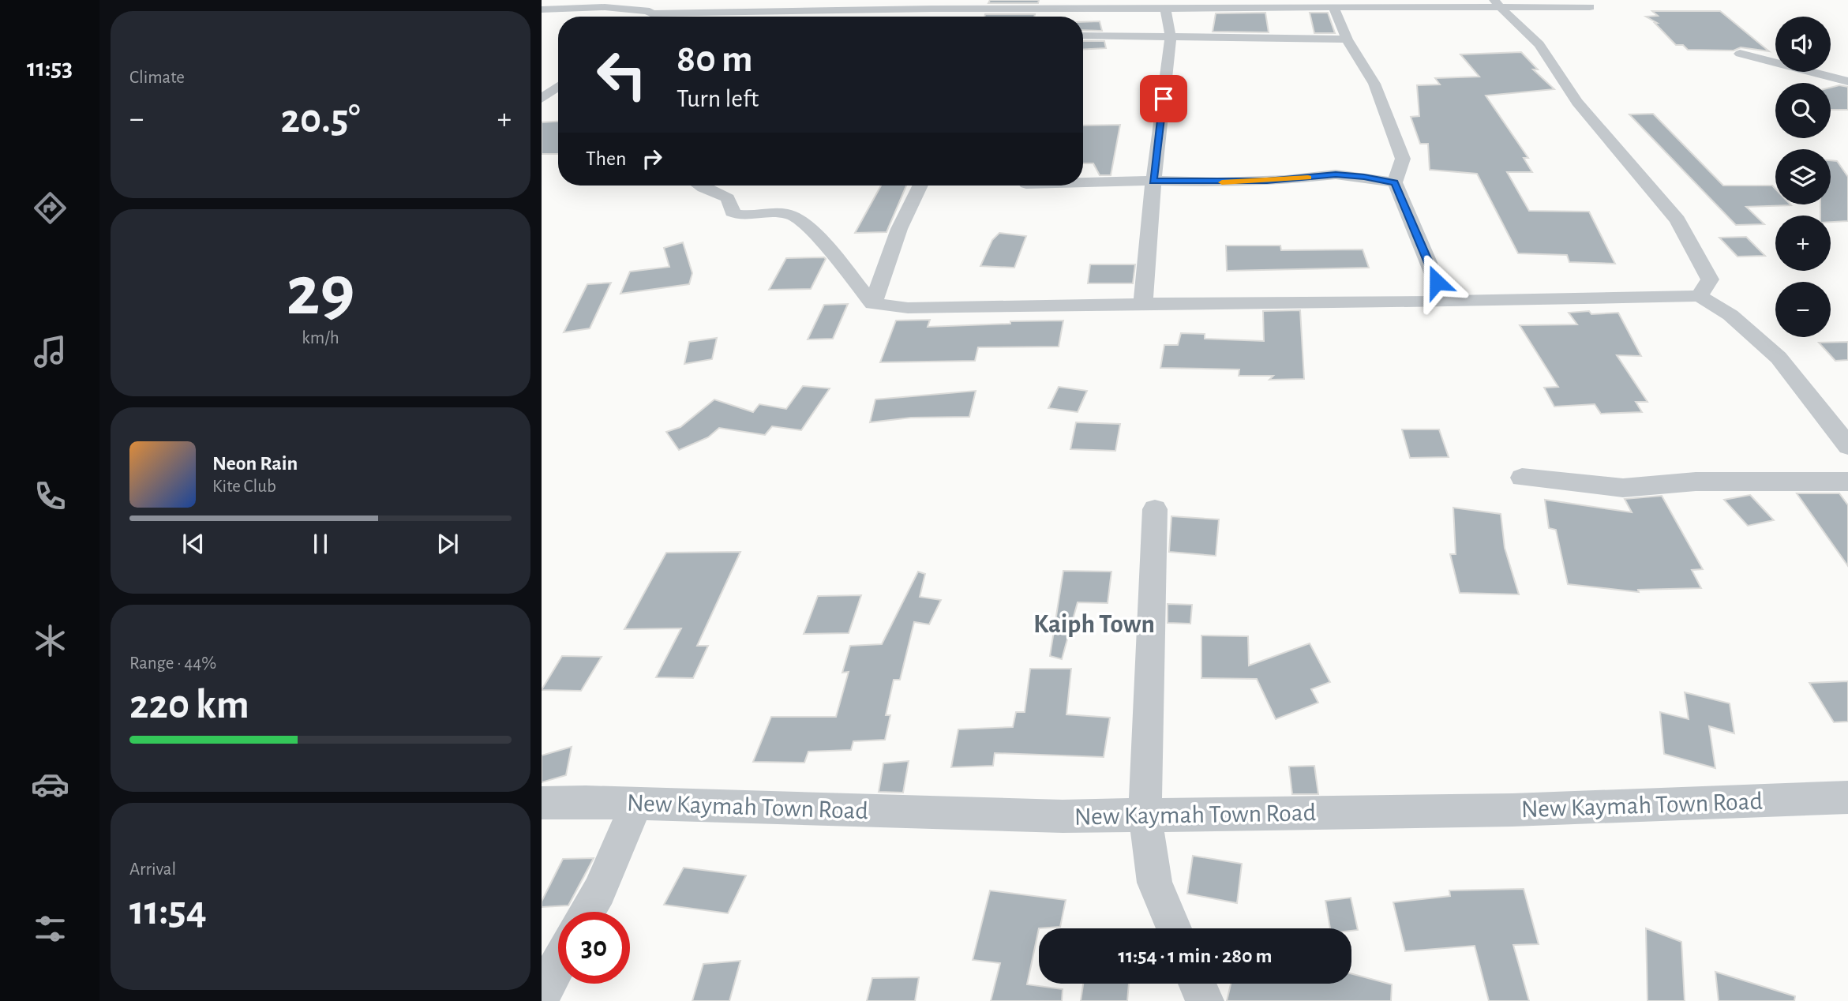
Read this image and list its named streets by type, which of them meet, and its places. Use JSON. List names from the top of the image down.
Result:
{
  "streets": {
    "street": ["New Kaymah Town Road"]
  },
  "districts": ["Kaiph Town"],
  "page": {
    "tabs": "11:53",
    "tile": [
      "Climate",
      ["29", "km/h"],
      ["Range · 44%", "220 km"],
      ["Arrival", "11:54"]
    ],
    "map_buttons": ["+", "−"],
    "turn": ["80 m", "Turn left"],
    "heat": ["−", "20.5°", "+"],
    "then": "Then",
    "song": ["Neon Rain", "Kite Club"],
    "limit": "30",
    "trip": "11:54 · 1 min · 280 m"
  }
}
